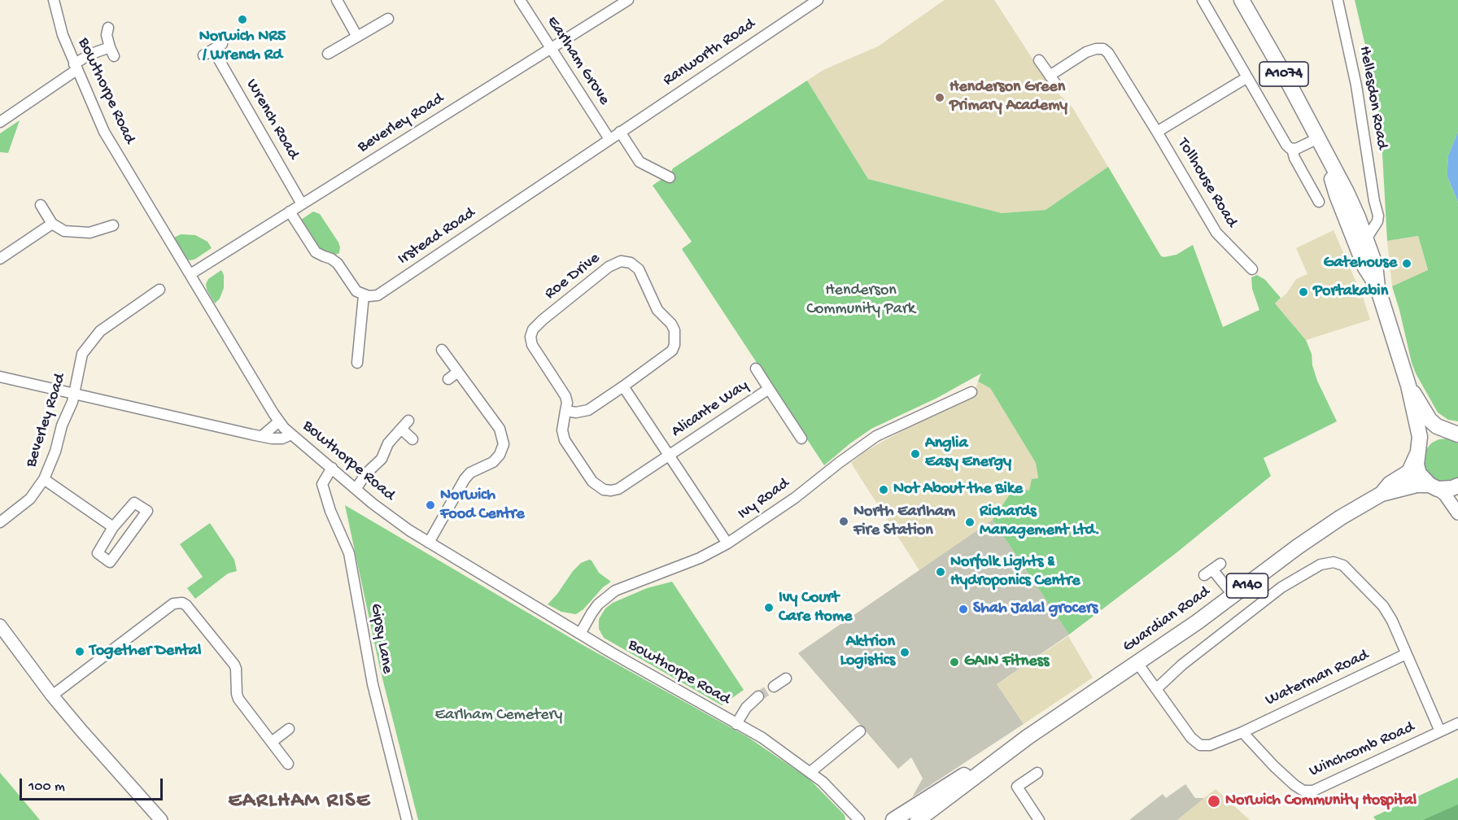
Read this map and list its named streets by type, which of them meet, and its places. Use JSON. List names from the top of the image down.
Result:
{
  "streets": {
    "highway": ["A1074", "A140", "Guardian Road"],
    "street": [
      "Ranworth Road",
      "Earlham Grove",
      "Bowthorpe Road",
      "Hellesdon Road",
      "Wrench Road",
      "Beverley Road",
      "Tollhouse Road",
      "Irstead Road",
      "Roe Drive",
      "Alicante Way",
      "Ivy Road",
      "Gipsy Lane",
      "Waterman Road",
      "Winchcomb Road"
    ]
  },
  "crossings": [
    ["Ranworth Road", "Irstead Road"],
    ["Earlham Grove", "Beverley Road"],
    ["Earlham Grove", "Irstead Road"],
    ["A1074", "Hellesdon Road"],
    ["A1074", "A140"],
    ["A1074", "Guardian Road"],
    ["Bowthorpe Road", "Beverley Road"],
    ["Bowthorpe Road", "Ivy Road"],
    ["Bowthorpe Road", "Gipsy Lane"],
    ["Wrench Road", "Beverley Road"],
    ["Roe Drive", "Alicante Way"],
    ["A140", "Guardian Road"],
    ["Waterman Road", "Winchcomb Road"]
  ],
  "districts": ["EARLHAM RISE"],
  "parks": ["Henderson Community Park", "Earlham Cemetery"],
  "places": [
    "Norwich NR5 / Wrench Rd",
    "Henderson Green Primary Academy",
    "Gatehouse",
    "Portakabin",
    "Anglia Easy Energy",
    "Not About the Bike",
    "Norwich Food Centre",
    "North Earlham Fire Station",
    "Richards Management Ltd.",
    "Norfolk Lights & Hydroponics Centre",
    "Ivy Court Care Home",
    "Shah Jalal grocers",
    "Together Dental",
    "Aktrion Logistics",
    "GAIN Fitness",
    "Norwich Community Hospital"
  ],
  "scale_bar": "100 m"
}
